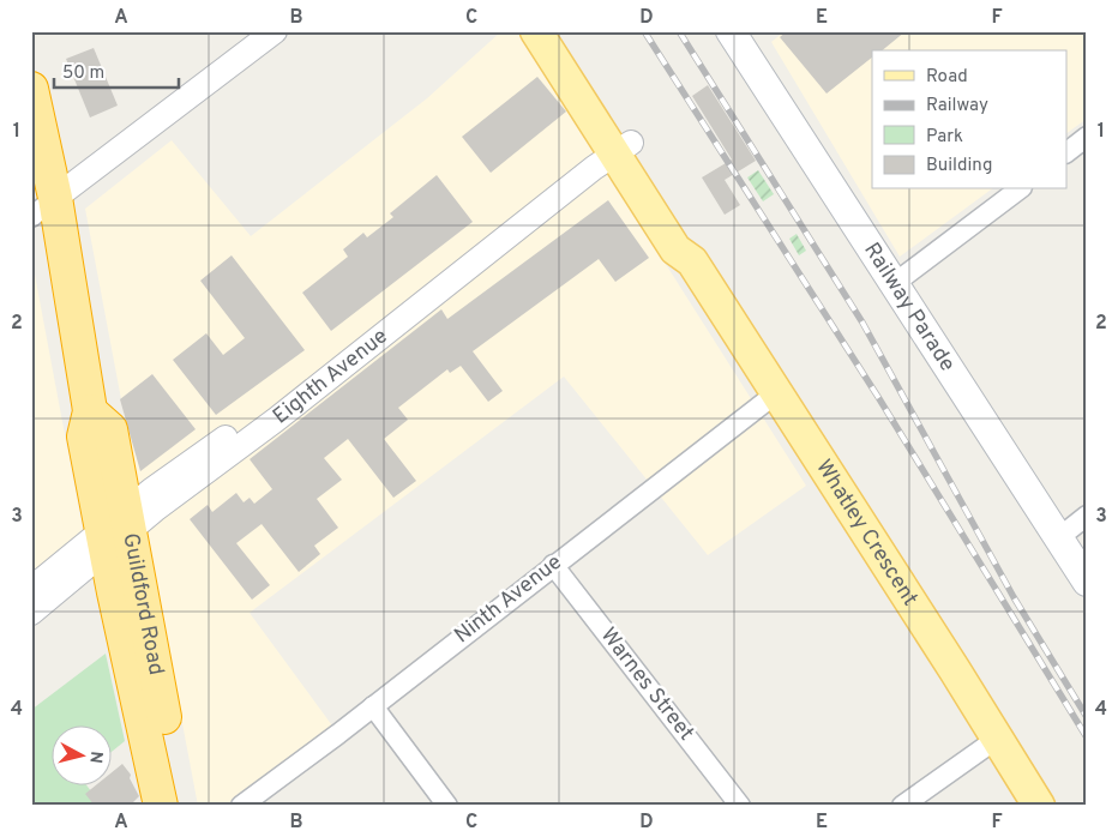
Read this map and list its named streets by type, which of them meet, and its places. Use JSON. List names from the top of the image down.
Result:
{
  "streets": {
    "highway": ["Guildford Road"],
    "main road": ["Railway Parade", "Whatley Crescent"],
    "street": ["Eighth Avenue", "Ninth Avenue", "Warnes Street"]
  },
  "crossings": [
    ["Eighth Avenue", "Whatley Crescent"],
    ["Eighth Avenue", "Guildford Road"],
    ["Whatley Crescent", "Ninth Avenue"],
    ["Ninth Avenue", "Warnes Street"]
  ],
  "legend": [
    "Road",
    "Railway",
    "Park",
    "Building"
  ],
  "scale_bar": "50 m",
  "north": "right",
  "grid": {
    "columns": [
      "A",
      "B",
      "C",
      "D",
      "E",
      "F"
    ],
    "rows": [
      "1",
      "2",
      "3",
      "4"
    ]
  }
}
